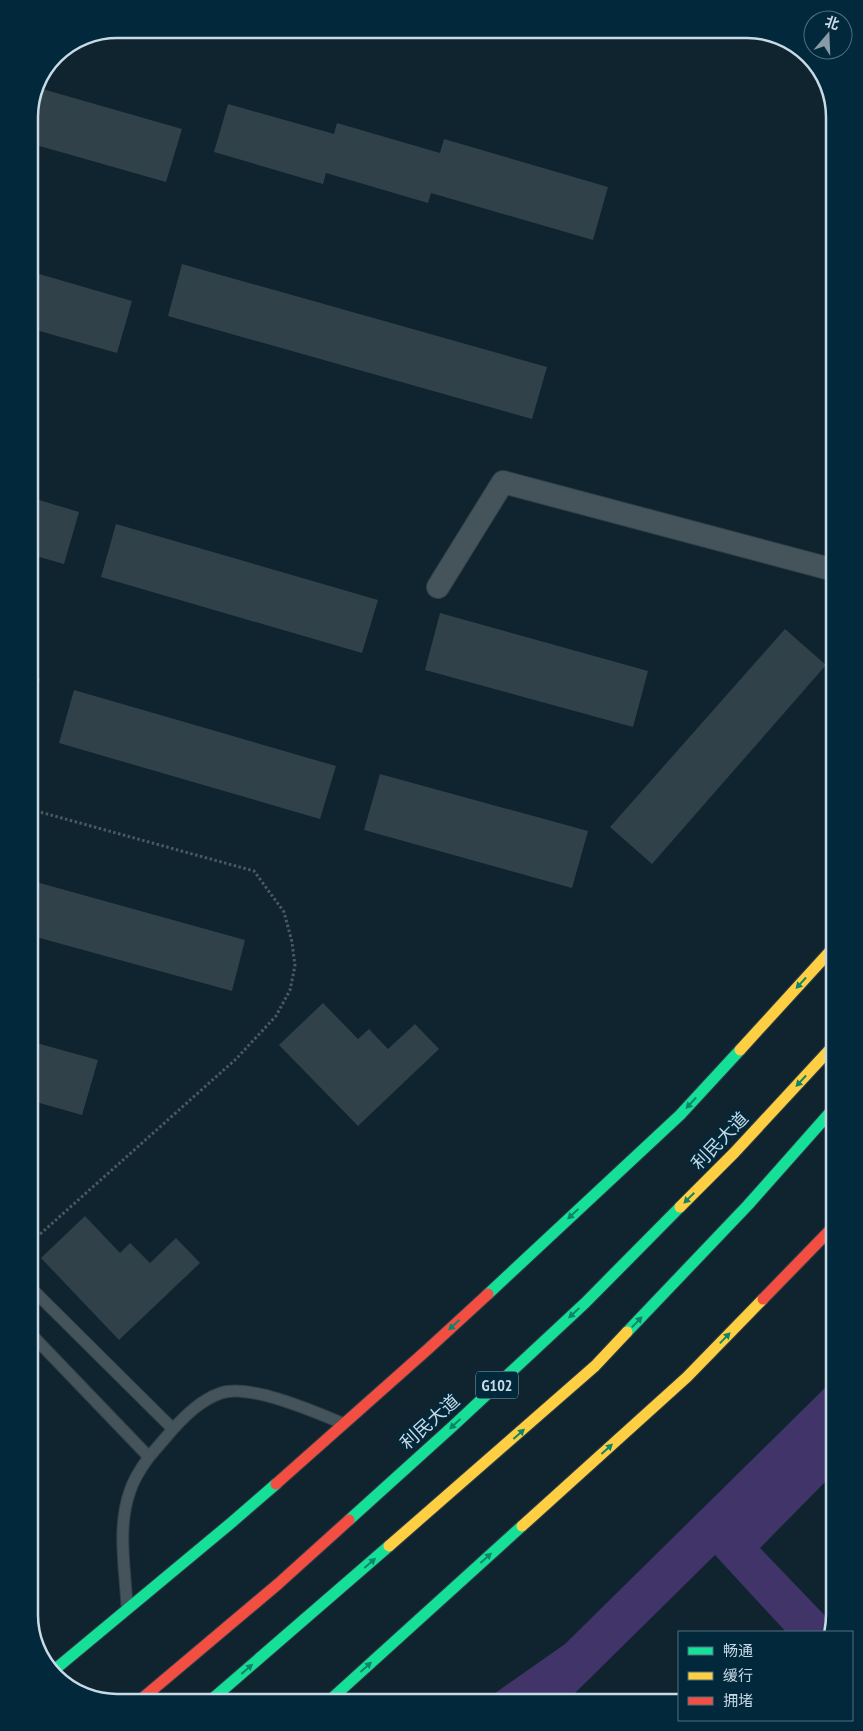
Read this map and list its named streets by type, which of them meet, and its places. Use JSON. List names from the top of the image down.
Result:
{
  "streets": {
    "highway": ["利民大道", "G102"]
  },
  "legend": ["畅通", "缓行", "拥堵"],
  "north": "top"
}
